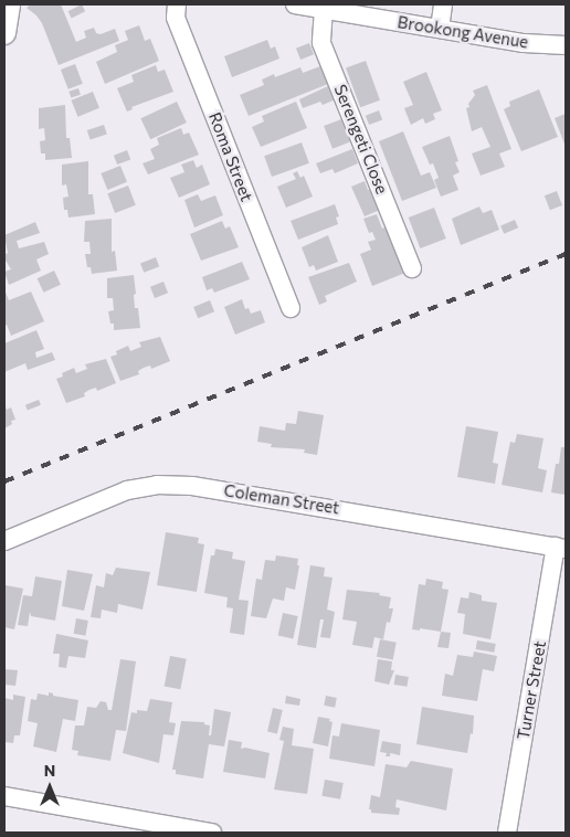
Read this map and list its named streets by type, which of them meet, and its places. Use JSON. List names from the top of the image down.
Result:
{
  "streets": {
    "street": [
      "Brookong Avenue",
      "Serengeti Close",
      "Roma Street",
      "Coleman Street",
      "Turner Street"
    ]
  },
  "crossings": [
    ["Brookong Avenue", "Serengeti Close"],
    ["Coleman Street", "Turner Street"]
  ],
  "north": "top"
}
